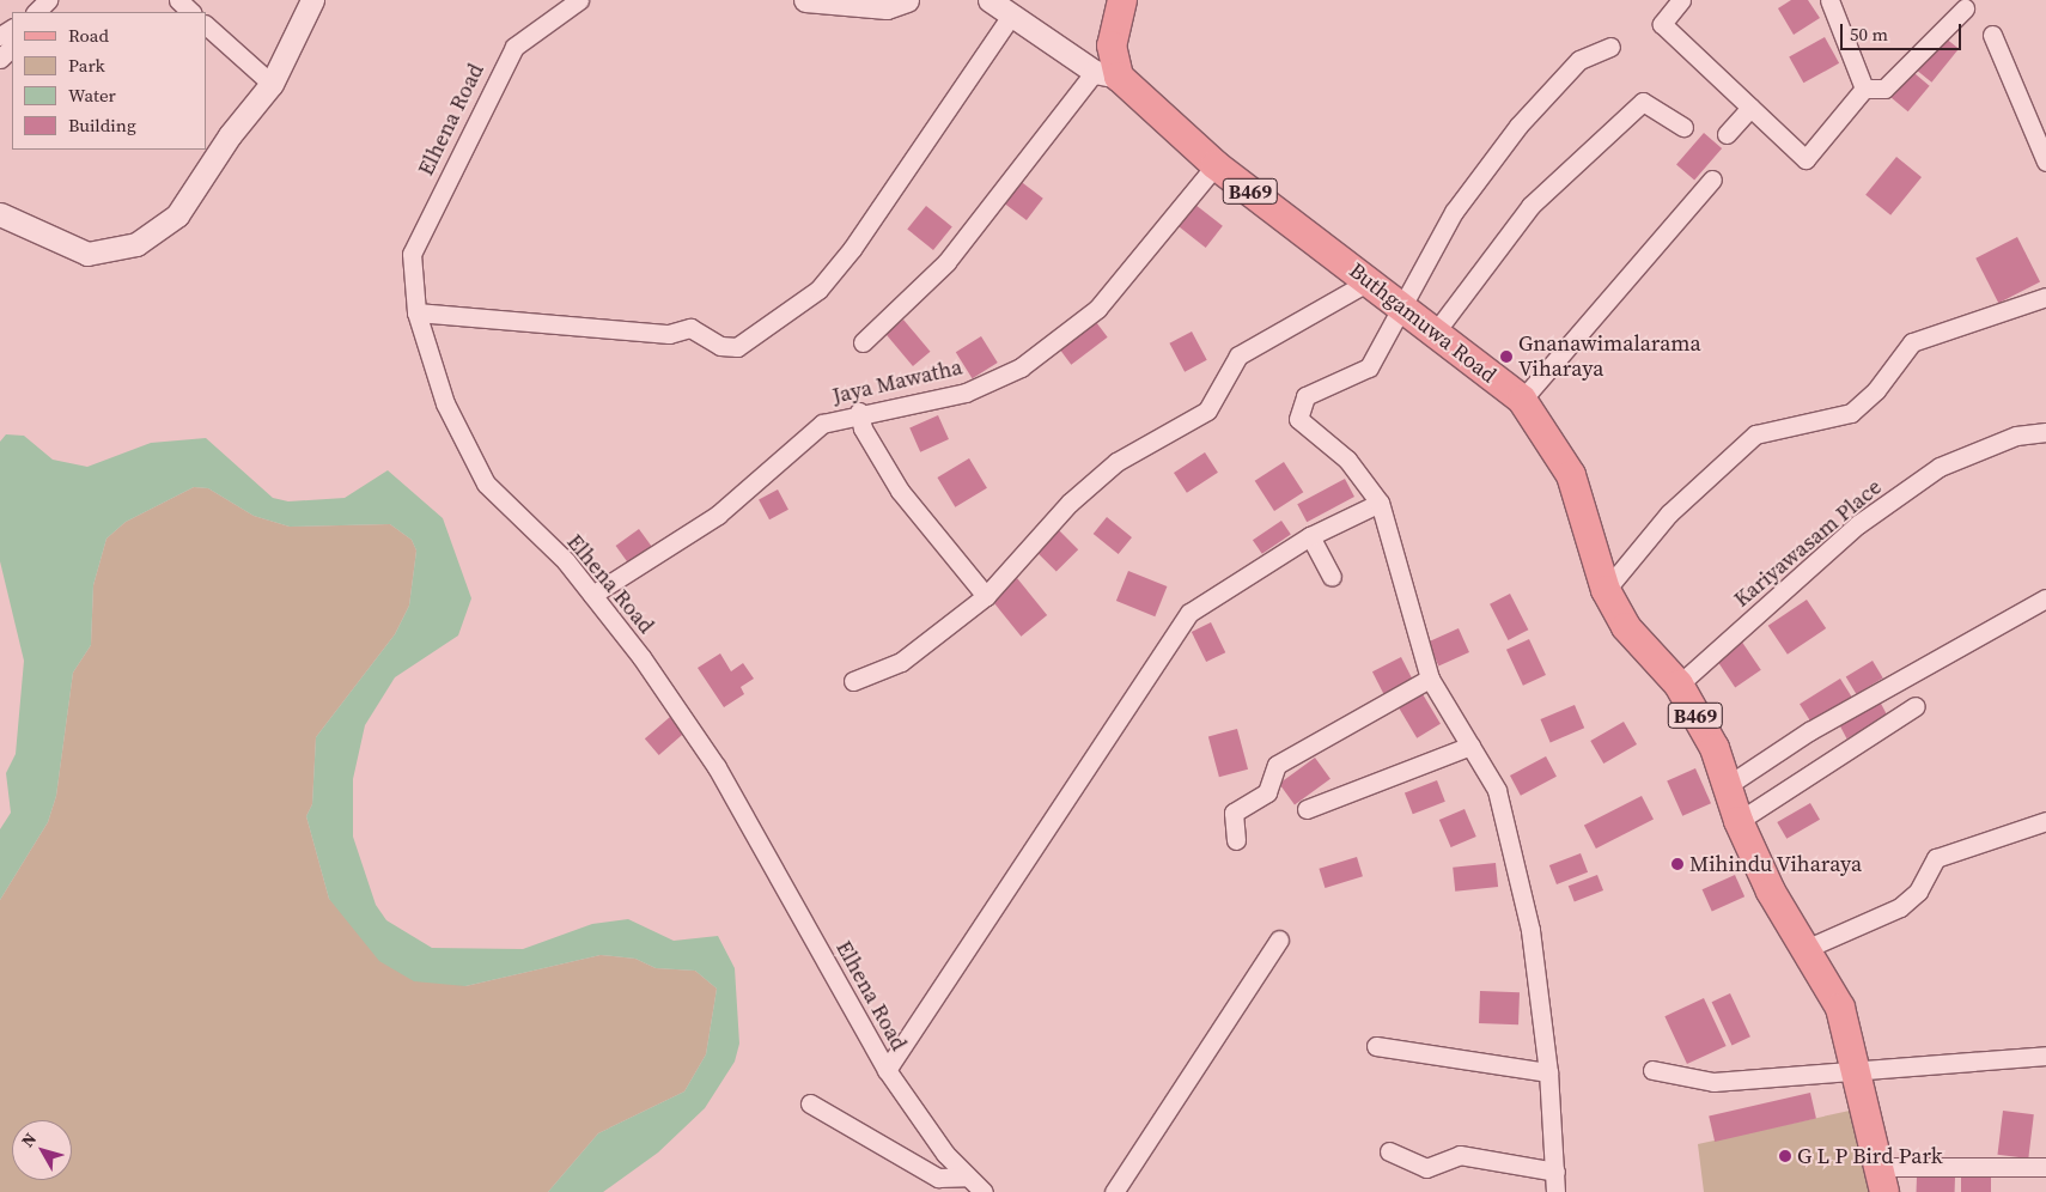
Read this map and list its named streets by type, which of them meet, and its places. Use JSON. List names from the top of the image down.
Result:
{
  "streets": {
    "main road": ["B469", "Buthgamuwa Road"],
    "street": ["Elhena Road", "Jaya Mawatha", "Kariyawasam Place"]
  },
  "crossings": [
    ["Elhena Road", "Jaya Mawatha"],
    ["Buthgamuwa Road", "Jaya Mawatha"],
    ["Buthgamuwa Road", "Kariyawasam Place"]
  ],
  "places": ["Gnanawimalarama Viharaya", "Mihindu Viharaya", "G L P Bird Park"],
  "legend": [
    "Road",
    "Park",
    "Water",
    "Building"
  ],
  "scale_bar": "50 m",
  "north": "top left"
}
